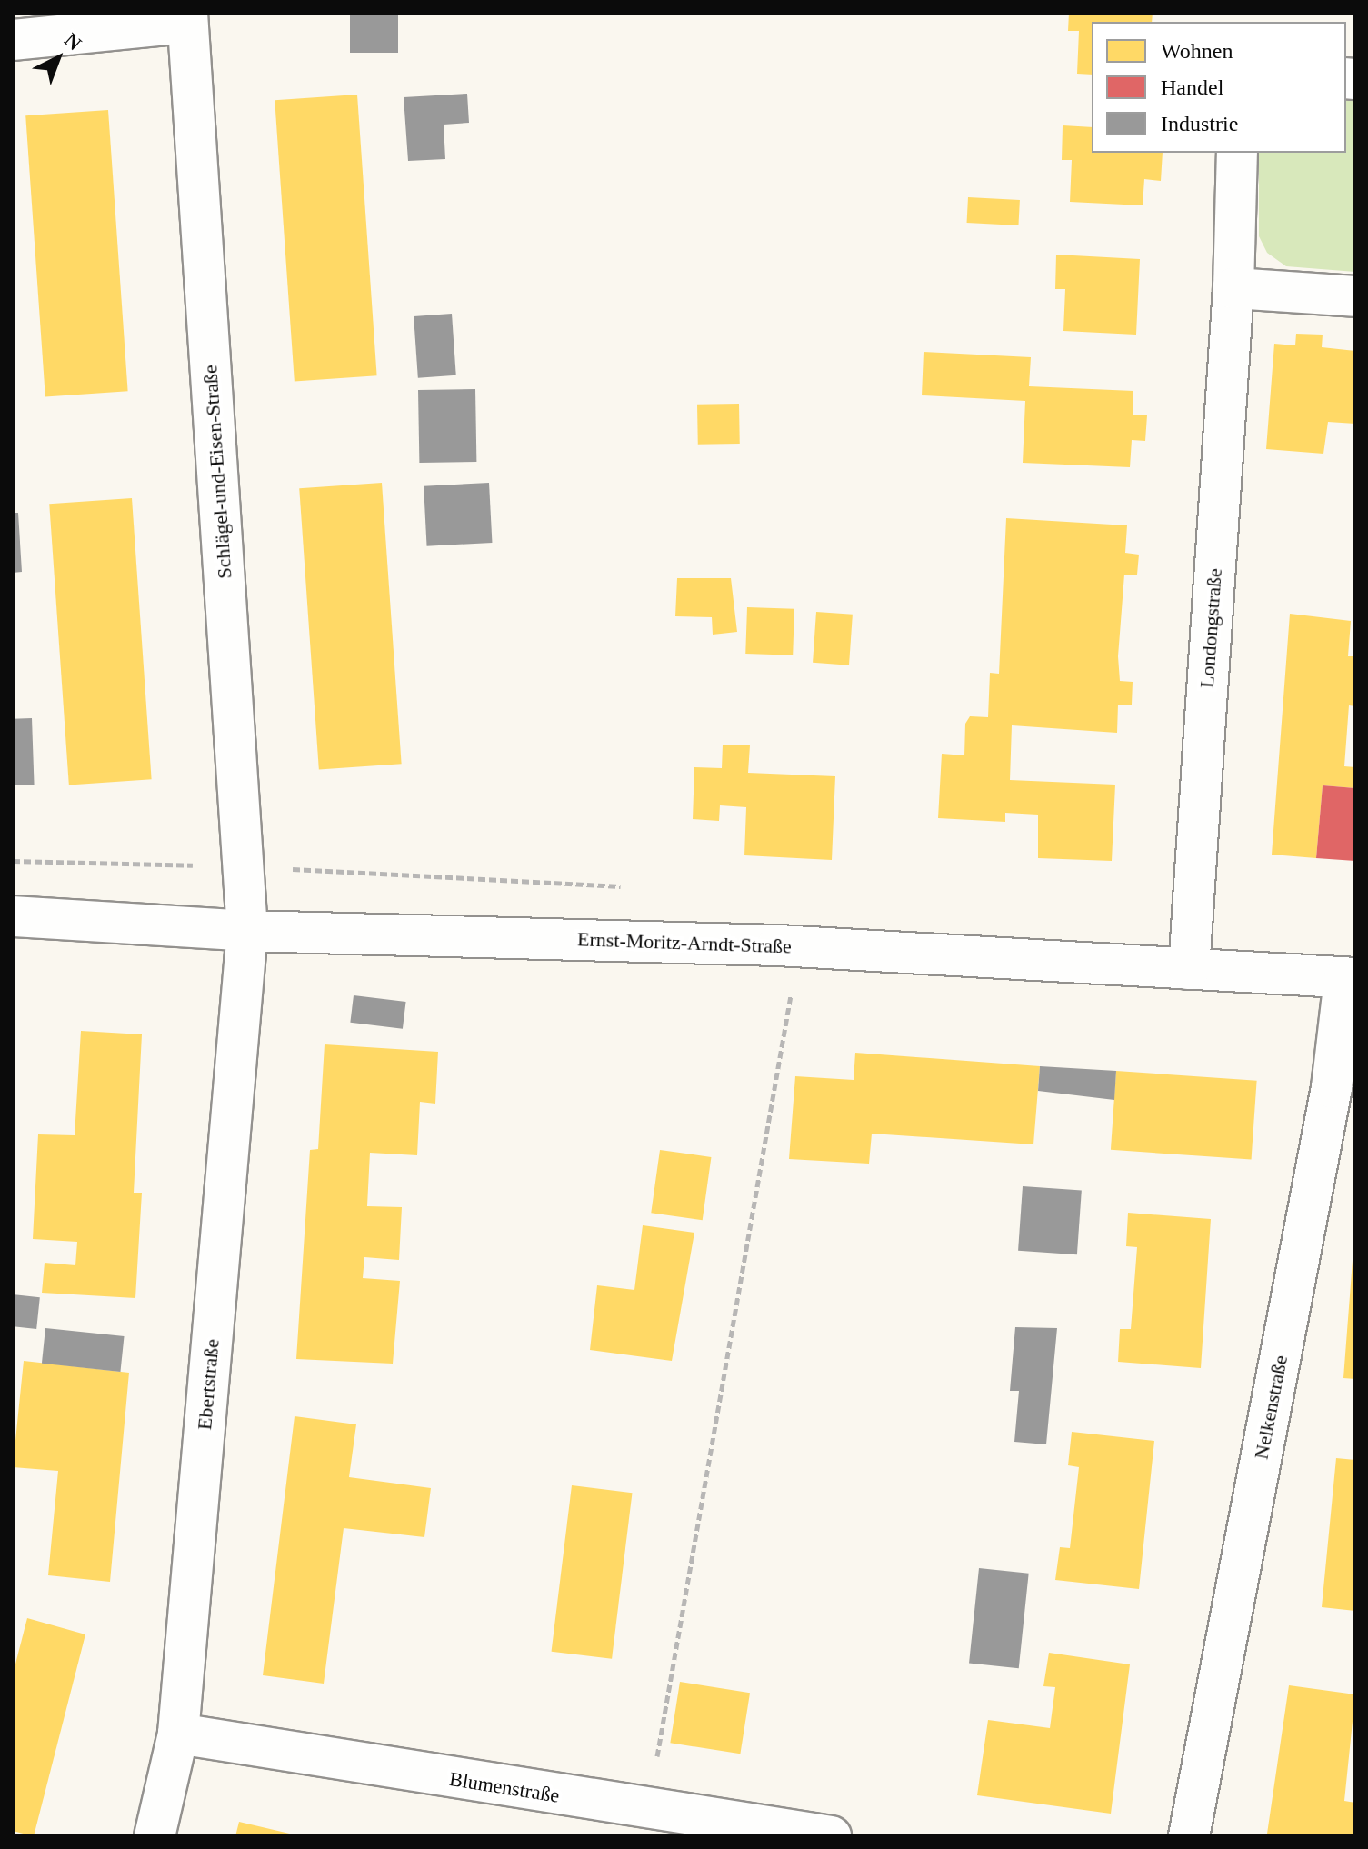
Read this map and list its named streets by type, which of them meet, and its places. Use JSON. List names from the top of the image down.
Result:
{
  "streets": {
    "street": [
      "Schlägel-und-Eisen-Straße",
      "Londongstraße",
      "Ernst-Moritz-Arndt-Straße",
      "Ebertstraße",
      "Nelkenstraße",
      "Blumenstraße"
    ]
  },
  "crossings": [
    ["Schlägel-und-Eisen-Straße", "Ernst-Moritz-Arndt-Straße"],
    ["Schlägel-und-Eisen-Straße", "Ebertstraße"],
    ["Londongstraße", "Ernst-Moritz-Arndt-Straße"],
    ["Ernst-Moritz-Arndt-Straße", "Ebertstraße"],
    ["Ernst-Moritz-Arndt-Straße", "Nelkenstraße"],
    ["Ebertstraße", "Blumenstraße"]
  ],
  "legend": ["Wohnen", "Handel", "Industrie"],
  "north": "top right"
}
